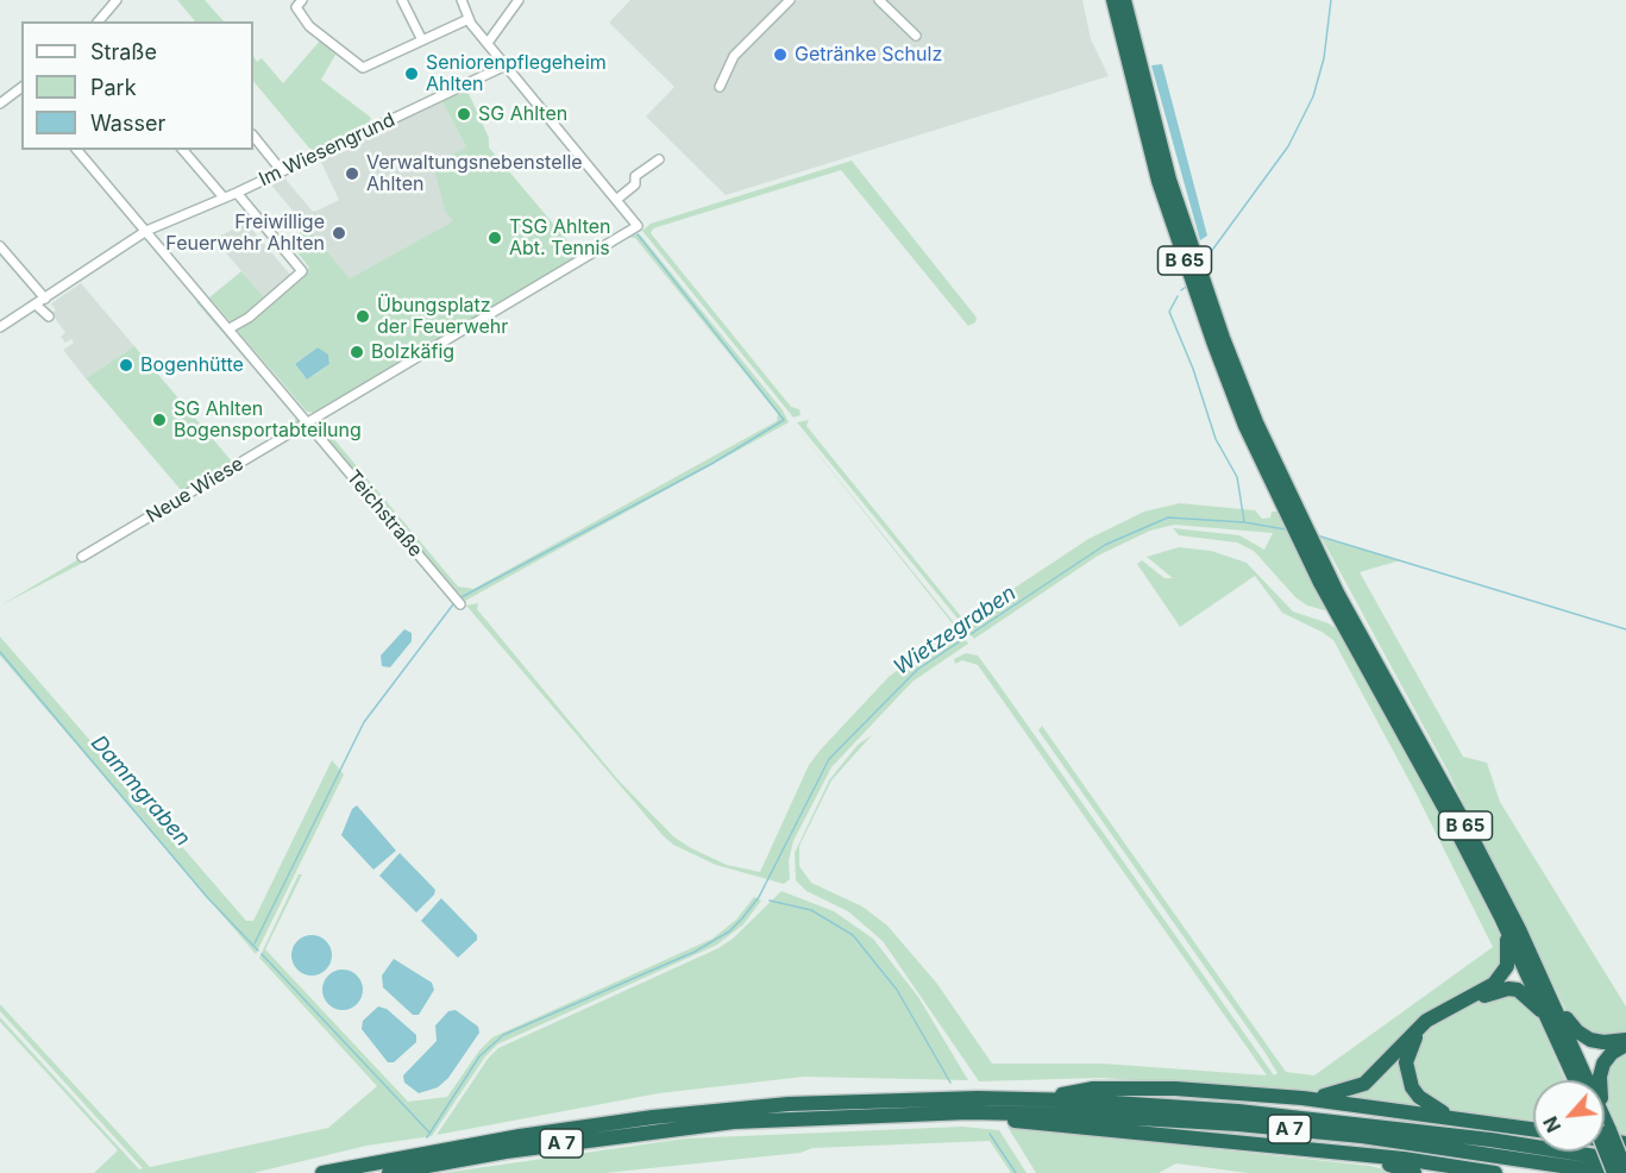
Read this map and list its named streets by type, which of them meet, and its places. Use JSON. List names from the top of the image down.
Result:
{
  "streets": {
    "highway": ["B 65", "A 7"],
    "street": ["Im Wiesengrund", "Neue Wiese", "Teichstraße"]
  },
  "crossings": [
    ["Im Wiesengrund", "Teichstraße"],
    ["B 65", "A 7"],
    ["Neue Wiese", "Teichstraße"]
  ],
  "water": ["Wietzegraben", "Dammgraben"],
  "places": [
    "Getränke Schulz",
    "Seniorenpflegeheim Ahlten",
    "SG Ahlten",
    "Verwaltungsnebenstelle Ahlten",
    "Freiwillige Feuerwehr Ahlten",
    "TSG Ahlten Abt. Tennis",
    "Übungsplatz der Feuerwehr",
    "Bolzkäfig",
    "Bogenhütte",
    "SG Ahlten Bogensportabteilung"
  ],
  "legend": ["Straße", "Park", "Wasser"],
  "north": "bottom left"
}
